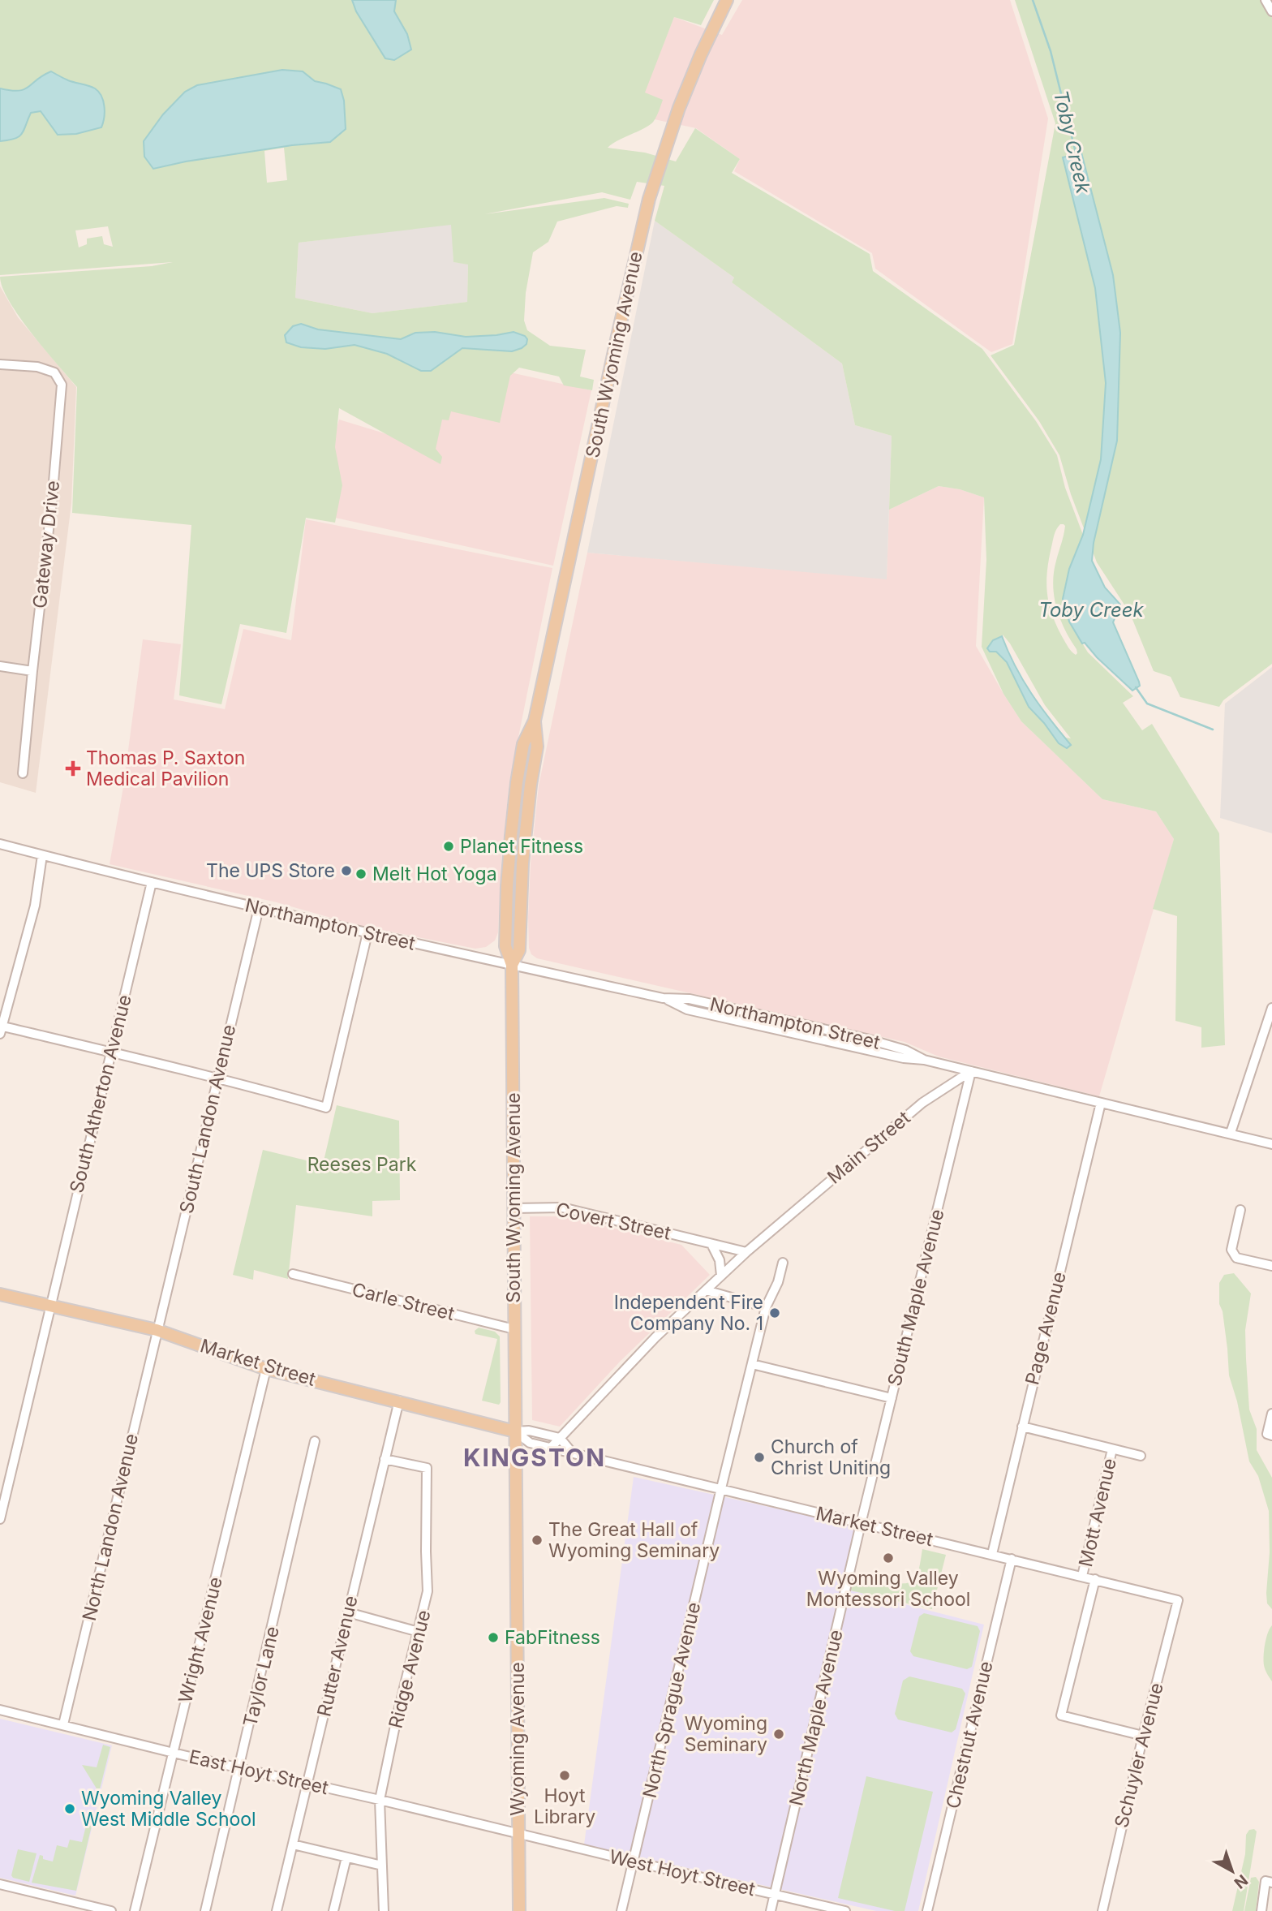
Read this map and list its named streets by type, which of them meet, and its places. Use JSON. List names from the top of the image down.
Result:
{
  "streets": {
    "main road": ["South Wyoming Avenue", "Market Street", "Wyoming Avenue"],
    "street": [
      "Gateway Drive",
      "Northampton Street",
      "South Atherton Avenue",
      "South Landon Avenue",
      "Main Street",
      "Covert Street",
      "South Maple Avenue",
      "Carle Street",
      "Page Avenue",
      "Mott Avenue",
      "North Landon Avenue",
      "Wright Avenue",
      "Rutter Avenue",
      "Ridge Avenue",
      "Taylor Lane",
      "North Sprague Avenue",
      "North Maple Avenue",
      "Chestnut Avenue",
      "Schuyler Avenue",
      "East Hoyt Street",
      "West Hoyt Street"
    ]
  },
  "crossings": [
    ["South Wyoming Avenue", "Northampton Street"],
    ["South Wyoming Avenue", "Covert Street"],
    ["South Wyoming Avenue", "Carle Street"],
    ["South Wyoming Avenue", "Market Street"],
    ["South Wyoming Avenue", "Wyoming Avenue"],
    ["Northampton Street", "South Atherton Avenue"],
    ["Northampton Street", "South Landon Avenue"],
    ["Northampton Street", "Main Street"],
    ["Northampton Street", "South Maple Avenue"],
    ["South Atherton Avenue", "Market Street"],
    ["South Landon Avenue", "Market Street"],
    ["South Landon Avenue", "North Landon Avenue"],
    ["Main Street", "Covert Street"],
    ["Main Street", "South Maple Avenue"],
    ["Main Street", "Market Street"],
    ["South Maple Avenue", "Market Street"],
    ["South Maple Avenue", "North Maple Avenue"],
    ["Page Avenue", "Market Street"],
    ["Market Street", "Mott Avenue"],
    ["Market Street", "North Landon Avenue"],
    ["Market Street", "Wright Avenue"],
    ["Market Street", "Rutter Avenue"],
    ["Market Street", "North Sprague Avenue"],
    ["Market Street", "North Maple Avenue"],
    ["Market Street", "Chestnut Avenue"],
    ["Market Street", "Wyoming Avenue"],
    ["Market Street", "Schuyler Avenue"],
    ["North Landon Avenue", "East Hoyt Street"],
    ["Wright Avenue", "East Hoyt Street"],
    ["Rutter Avenue", "Ridge Avenue"],
    ["Rutter Avenue", "East Hoyt Street"],
    ["Ridge Avenue", "East Hoyt Street"],
    ["Taylor Lane", "East Hoyt Street"],
    ["North Sprague Avenue", "West Hoyt Street"],
    ["North Maple Avenue", "West Hoyt Street"],
    ["Wyoming Avenue", "East Hoyt Street"],
    ["Wyoming Avenue", "West Hoyt Street"],
    ["East Hoyt Street", "West Hoyt Street"]
  ],
  "districts": ["KINGSTON"],
  "water": ["Toby Creek"],
  "parks": ["Reeses Park"],
  "places": {
    "health": ["Thomas P. Saxton Medical Pavilion"],
    "other": [
      "Planet Fitness",
      "The UPS Store",
      "Melt Hot Yoga",
      "Independent Fire Company No. 1",
      "Church of Christ Uniting",
      "The Great Hall of Wyoming Seminary",
      "Wyoming Valley Montessori School",
      "FabFitness",
      "Wyoming Seminary",
      "Hoyt Library",
      "Wyoming Valley West Middle School"
    ]
  },
  "north": "bottom right"
}
